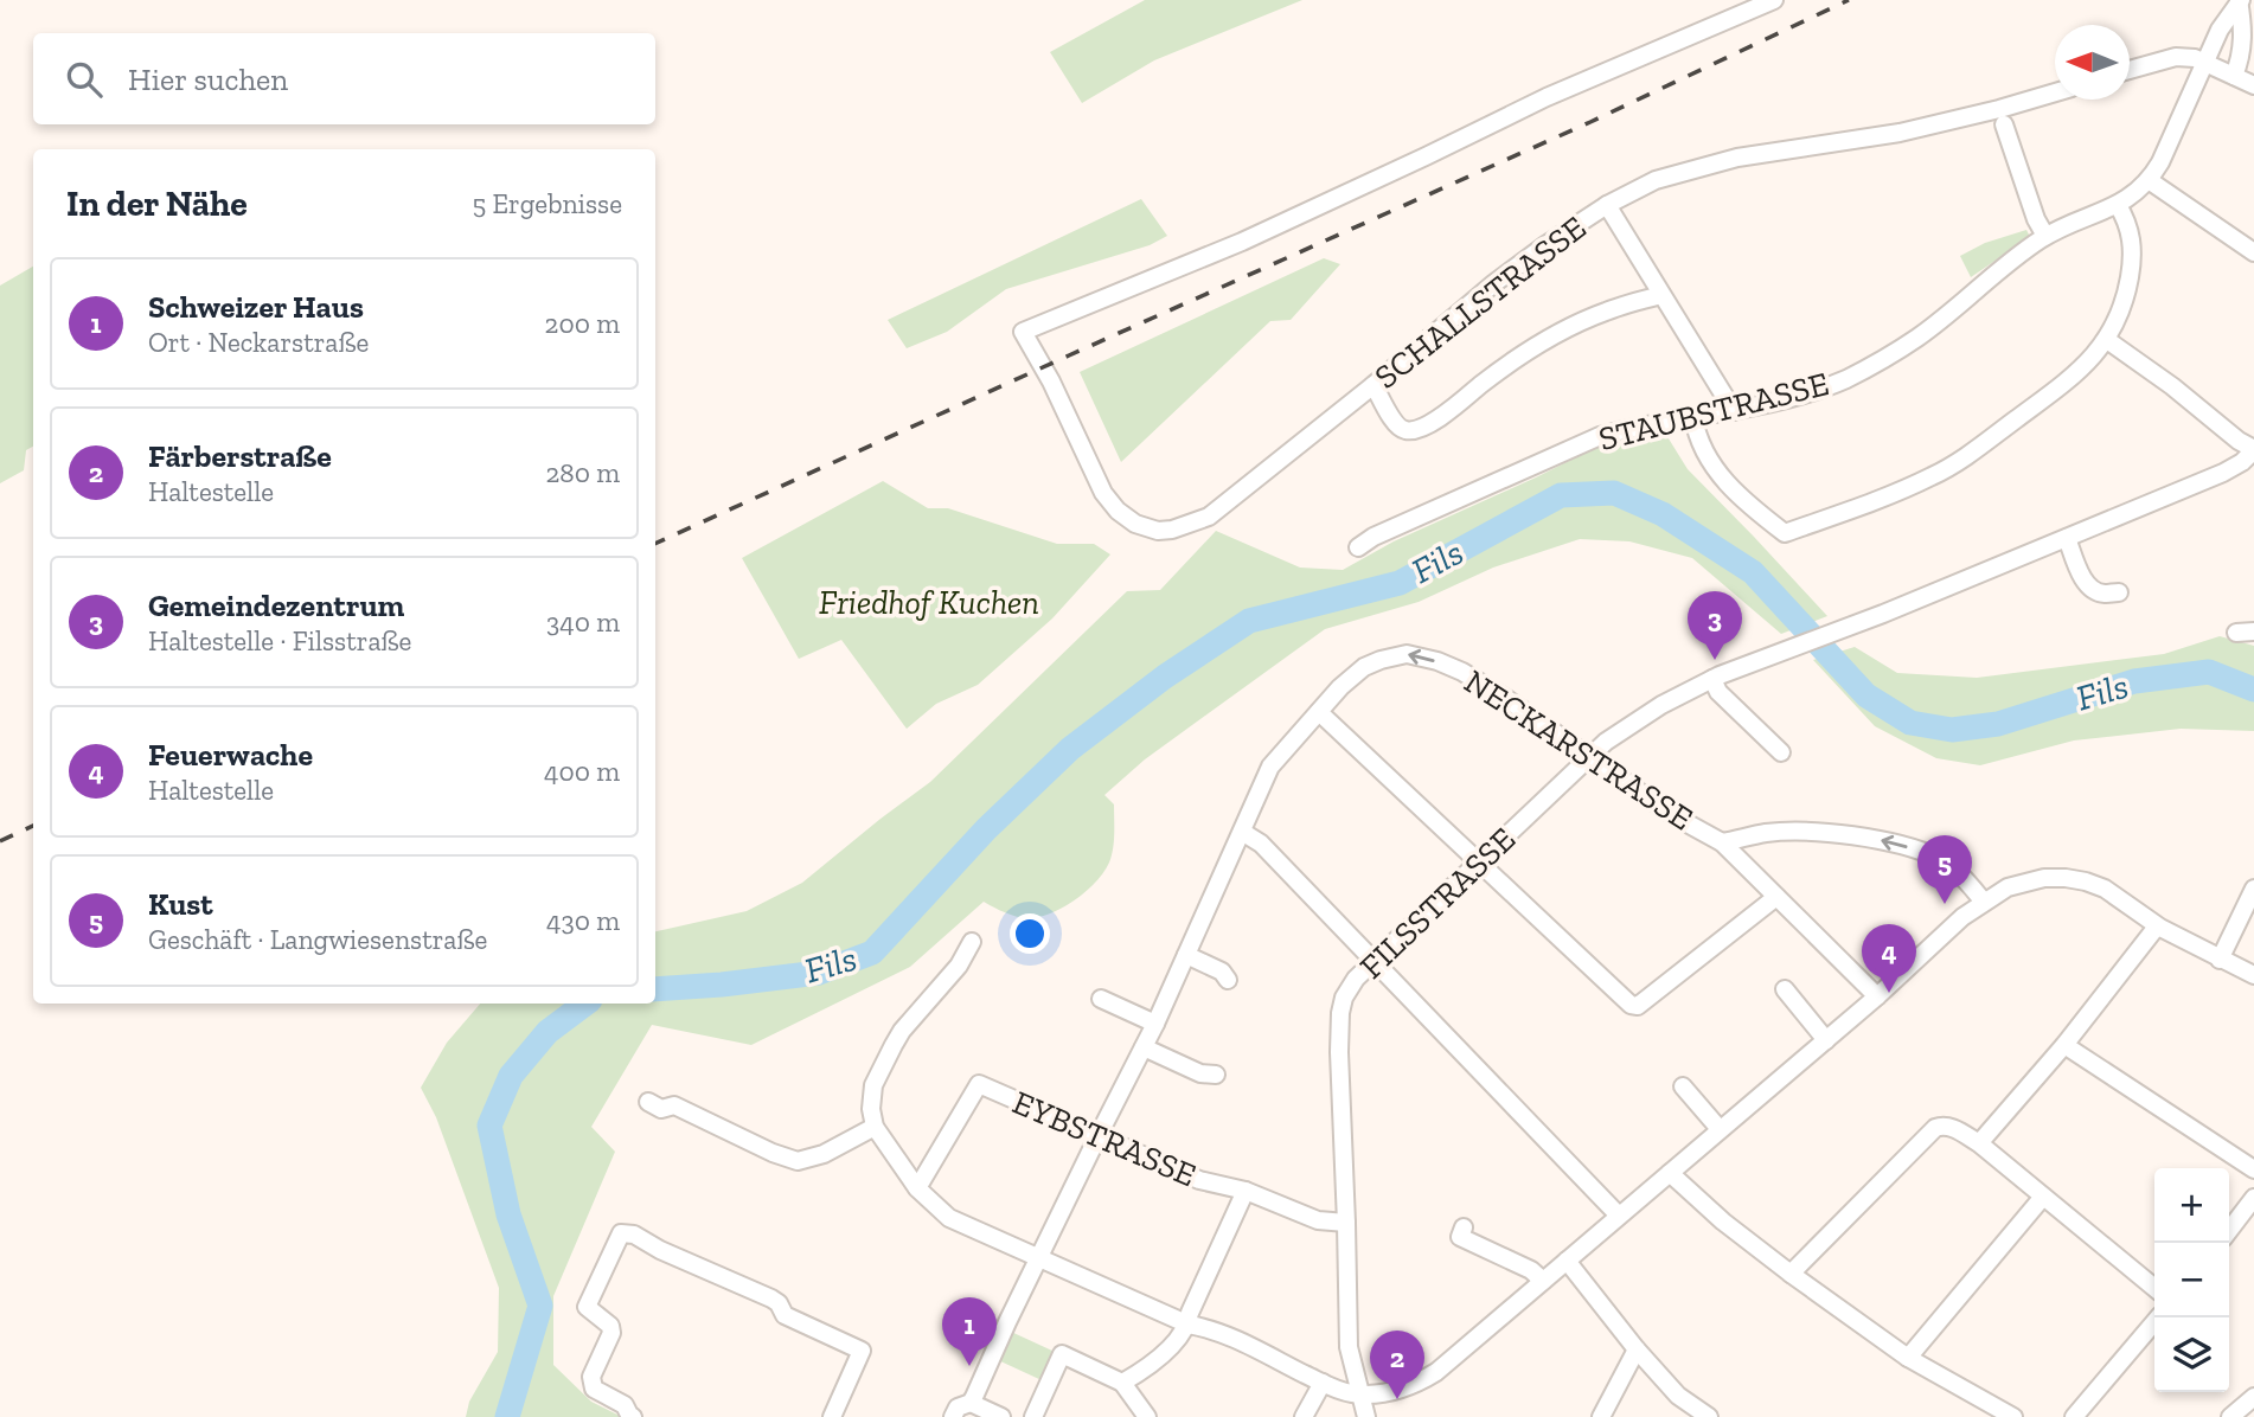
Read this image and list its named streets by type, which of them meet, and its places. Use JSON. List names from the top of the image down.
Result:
{
  "streets": {
    "street": [
      "SCHALLSTRASSE",
      "STAUBSTRASSE",
      "NECKARSTRASSE",
      "FILSSTRASSE",
      "EYBSTRASSE"
    ]
  },
  "crossings": [
    ["NECKARSTRASSE", "FILSSTRASSE"],
    ["NECKARSTRASSE", "EYBSTRASSE"],
    ["FILSSTRASSE", "EYBSTRASSE"]
  ],
  "water": ["Fils"],
  "parks": ["Friedhof Kuchen"],
  "north": "left",
  "page": {
    "search": "Hier suchen",
    "heading": ["In der Nähe", "5 Ergebnisse"],
    "list": [
      {
        "mark": "1",
        "name": "Schweizer Haus",
        "note": "Ort · Neckarstraße",
        "value": "200 m"
      },
      {
        "mark": "2",
        "name": "Färberstraße",
        "note": "Haltestelle",
        "value": "280 m"
      },
      {
        "mark": "3",
        "name": "Gemeindezentrum",
        "note": "Haltestelle · Filsstraße",
        "value": "340 m"
      },
      {
        "mark": "4",
        "name": "Feuerwache",
        "note": "Haltestelle",
        "value": "400 m"
      },
      {
        "mark": "5",
        "name": "Kust",
        "note": "Geschäft · Langwiesenstraße",
        "value": "430 m"
      }
    ],
    "pins": [
      "3",
      "5",
      "4",
      "1",
      "2"
    ],
    "map_buttons": ["+", "−"]
  }
}
